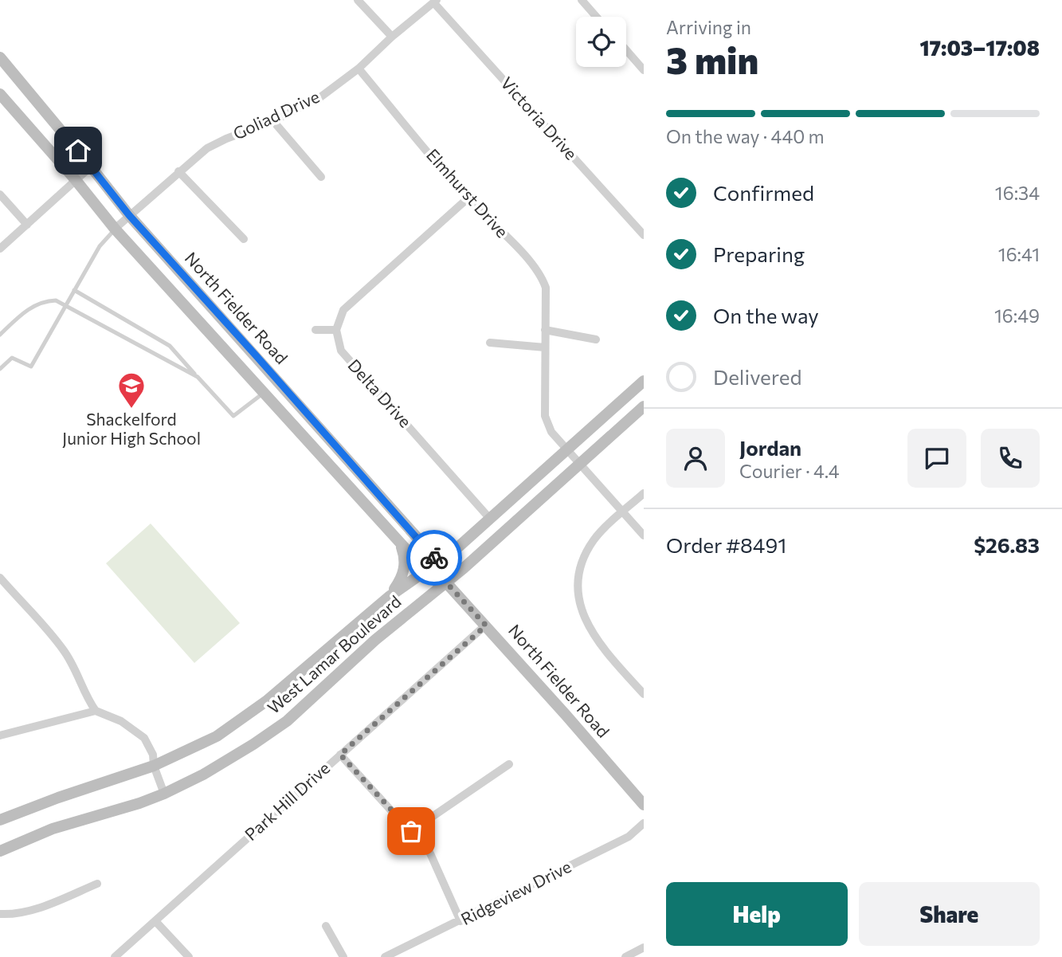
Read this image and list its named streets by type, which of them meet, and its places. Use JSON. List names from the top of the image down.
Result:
{
  "streets": {
    "main road": ["North Fielder Road", "West Lamar Boulevard"],
    "street": [
      "Goliad Drive",
      "Victoria Drive",
      "Elmhurst Drive",
      "Delta Drive",
      "Park Hill Drive",
      "Ridgeview Drive"
    ]
  },
  "crossings": [
    ["Goliad Drive", "Victoria Drive"],
    ["Goliad Drive", "Elmhurst Drive"],
    ["Goliad Drive", "North Fielder Road"],
    ["Elmhurst Drive", "West Lamar Boulevard"],
    ["North Fielder Road", "West Lamar Boulevard"],
    ["North Fielder Road", "Park Hill Drive"],
    ["Delta Drive", "West Lamar Boulevard"]
  ],
  "places": {
    "school or university": ["Shackelford Junior High School"]
  },
  "page": {
    "heading": ["3 min", "Arriving in", "17:03–17:08"],
    "panel": [
      "Jordan",
      "Courier · 4.4",
      "Order #8491",
      "$26.83"
    ],
    "bar": "On the way · 440 m",
    "list": [
      ["Confirmed", "16:34"],
      ["Preparing", "16:41"],
      ["On the way", "16:49"],
      "Delivered"
    ],
    "buttons": ["Help", "Share"]
  }
}
